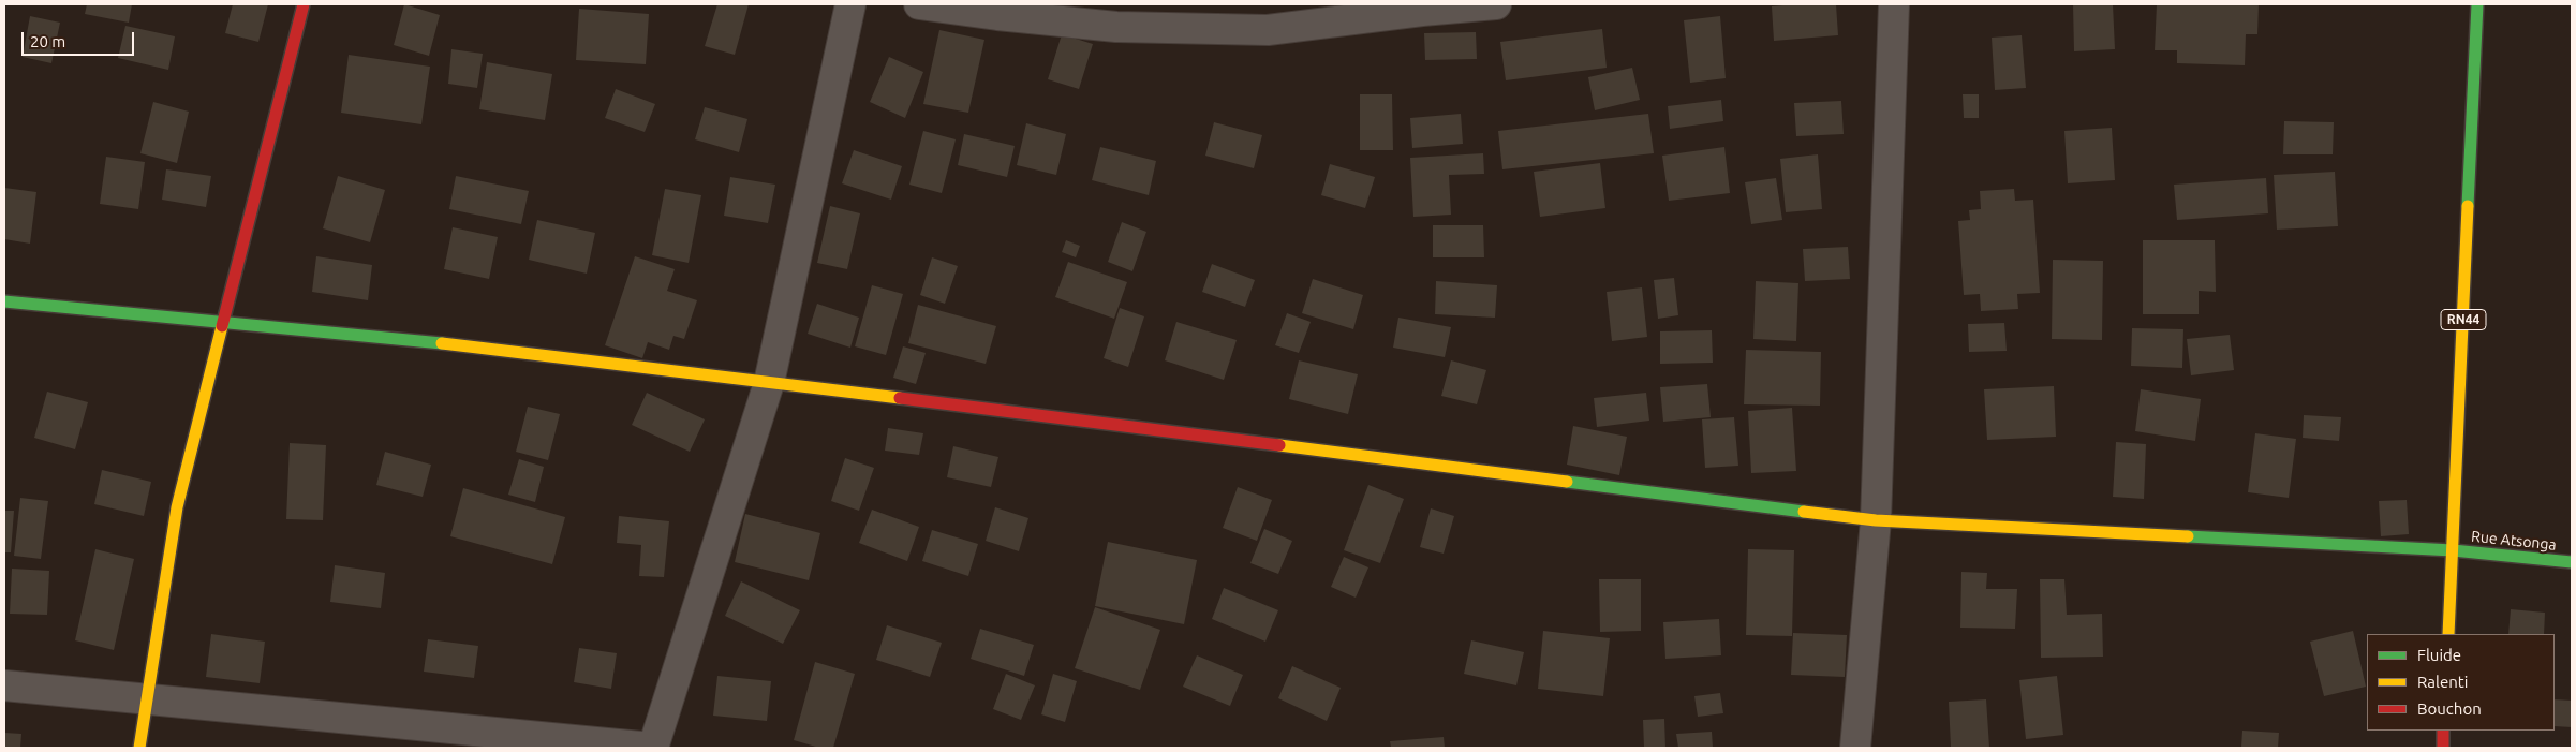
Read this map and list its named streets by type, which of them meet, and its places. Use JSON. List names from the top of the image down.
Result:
{
  "streets": {
    "street": ["RN44", "Rue Atsonga"]
  },
  "crossings": [
    ["RN44", "Rue Atsonga"]
  ],
  "legend": ["Fluide", "Ralenti", "Bouchon"],
  "scale_bar": "20 m"
}
